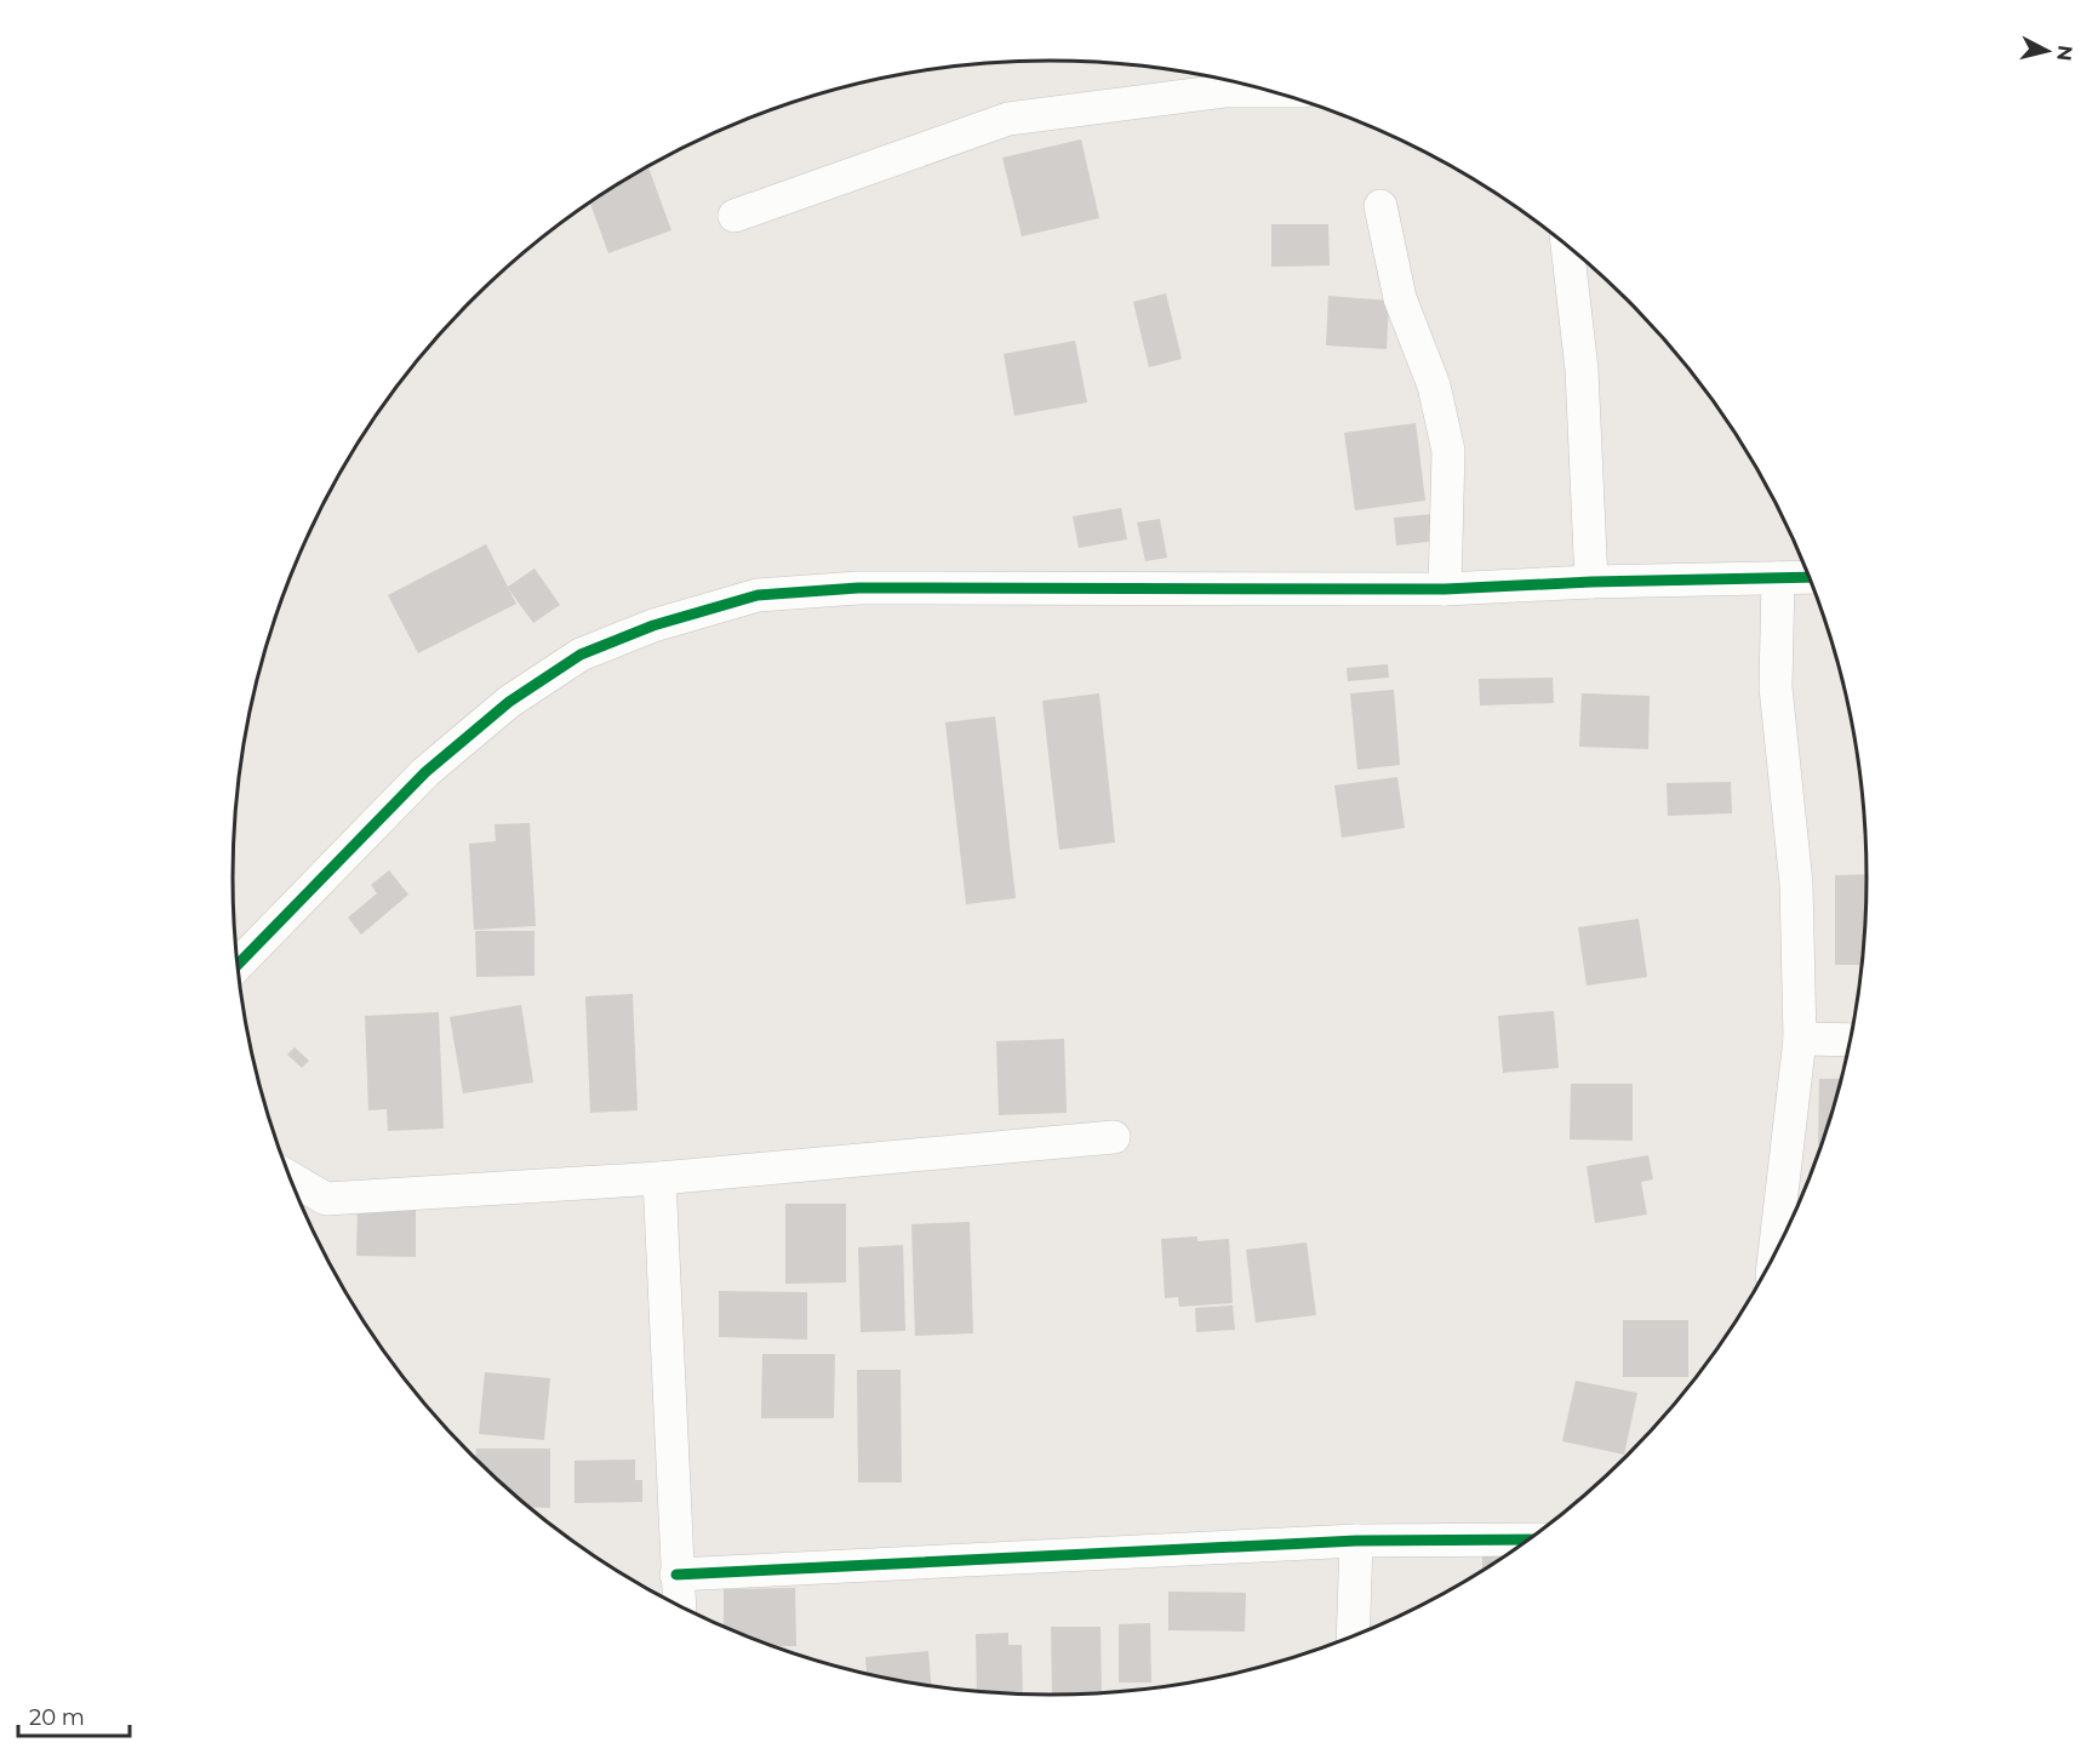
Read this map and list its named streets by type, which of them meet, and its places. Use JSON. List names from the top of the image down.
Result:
{
  "scale_bar": "20 m",
  "north": "right"
}
